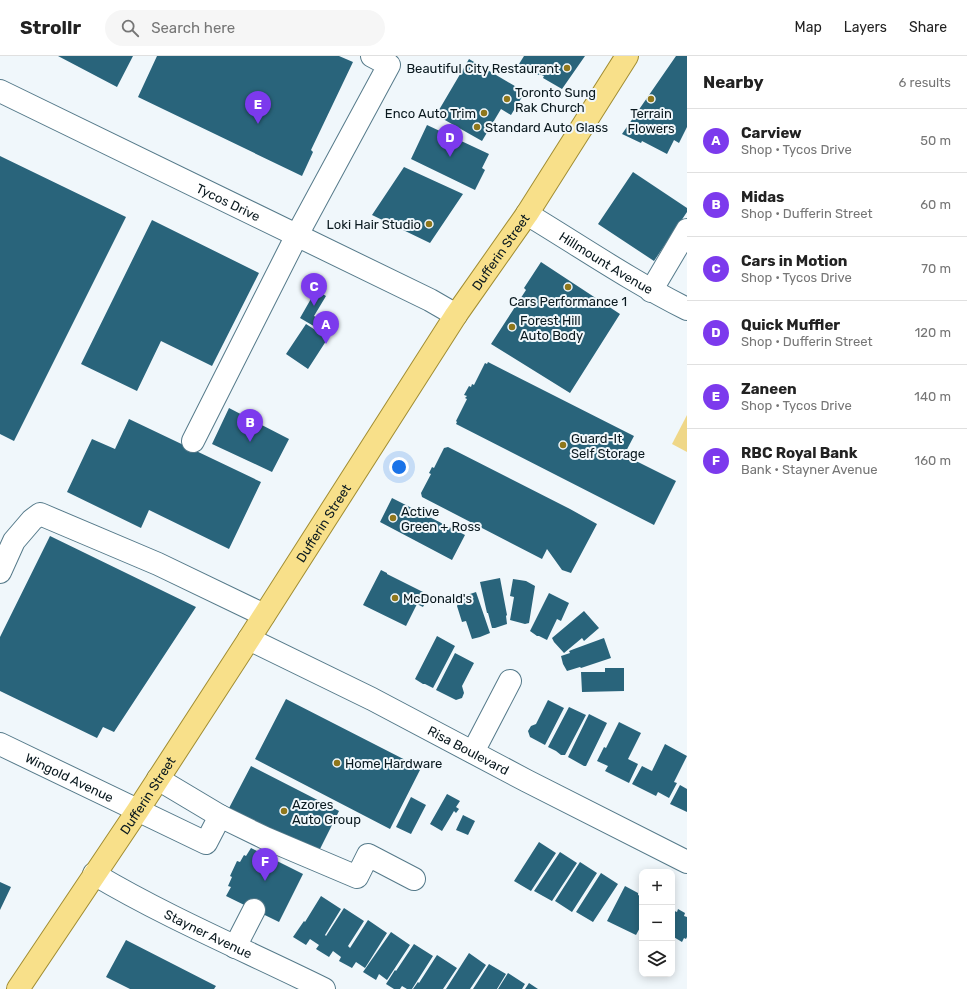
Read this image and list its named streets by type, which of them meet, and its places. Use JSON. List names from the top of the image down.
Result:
{
  "streets": {
    "main road": ["Dufferin Street"],
    "street": [
      "Tycos Drive",
      "Hillmount Avenue",
      "Risa Boulevard",
      "Wingold Avenue",
      "Stayner Avenue"
    ]
  },
  "crossings": [
    ["Tycos Drive", "Dufferin Street"],
    ["Dufferin Street", "Hillmount Avenue"],
    ["Dufferin Street", "Risa Boulevard"],
    ["Dufferin Street", "Wingold Avenue"],
    ["Dufferin Street", "Stayner Avenue"]
  ],
  "places": [
    "Beautiful City Restaurant",
    "Toronto Sung Rak Church",
    "Terrain Flowers",
    "Enco Auto Trim",
    "Standard Auto Glass",
    "Loki Hair Studio",
    "Cars Performance 1",
    "Forest Hill Auto Body",
    "Guard-It Self Storage",
    "Active Green + Ross",
    "McDonald's",
    "Home Hardware",
    "Azores Auto Group"
  ],
  "page": {
    "header": "Strollr",
    "search": "Search here",
    "nav": ["Map", "Layers", "Share"],
    "heading": ["Nearby", "6 results"],
    "pins": [
      "E",
      "D",
      "C",
      "A",
      "B",
      "F"
    ],
    "list": [
      {
        "mark": "A",
        "name": "Carview",
        "note": "Shop · Tycos Drive",
        "value": "50 m"
      },
      {
        "mark": "B",
        "name": "Midas",
        "note": "Shop · Dufferin Street",
        "value": "60 m"
      },
      {
        "mark": "C",
        "name": "Cars in Motion",
        "note": "Shop · Tycos Drive",
        "value": "70 m"
      },
      {
        "mark": "D",
        "name": "Quick Muffler",
        "note": "Shop · Dufferin Street",
        "value": "120 m"
      },
      {
        "mark": "E",
        "name": "Zaneen",
        "note": "Shop · Tycos Drive",
        "value": "140 m"
      },
      {
        "mark": "F",
        "name": "RBC Royal Bank",
        "note": "Bank · Stayner Avenue",
        "value": "160 m"
      }
    ],
    "map_buttons": ["+", "−"]
  }
}
